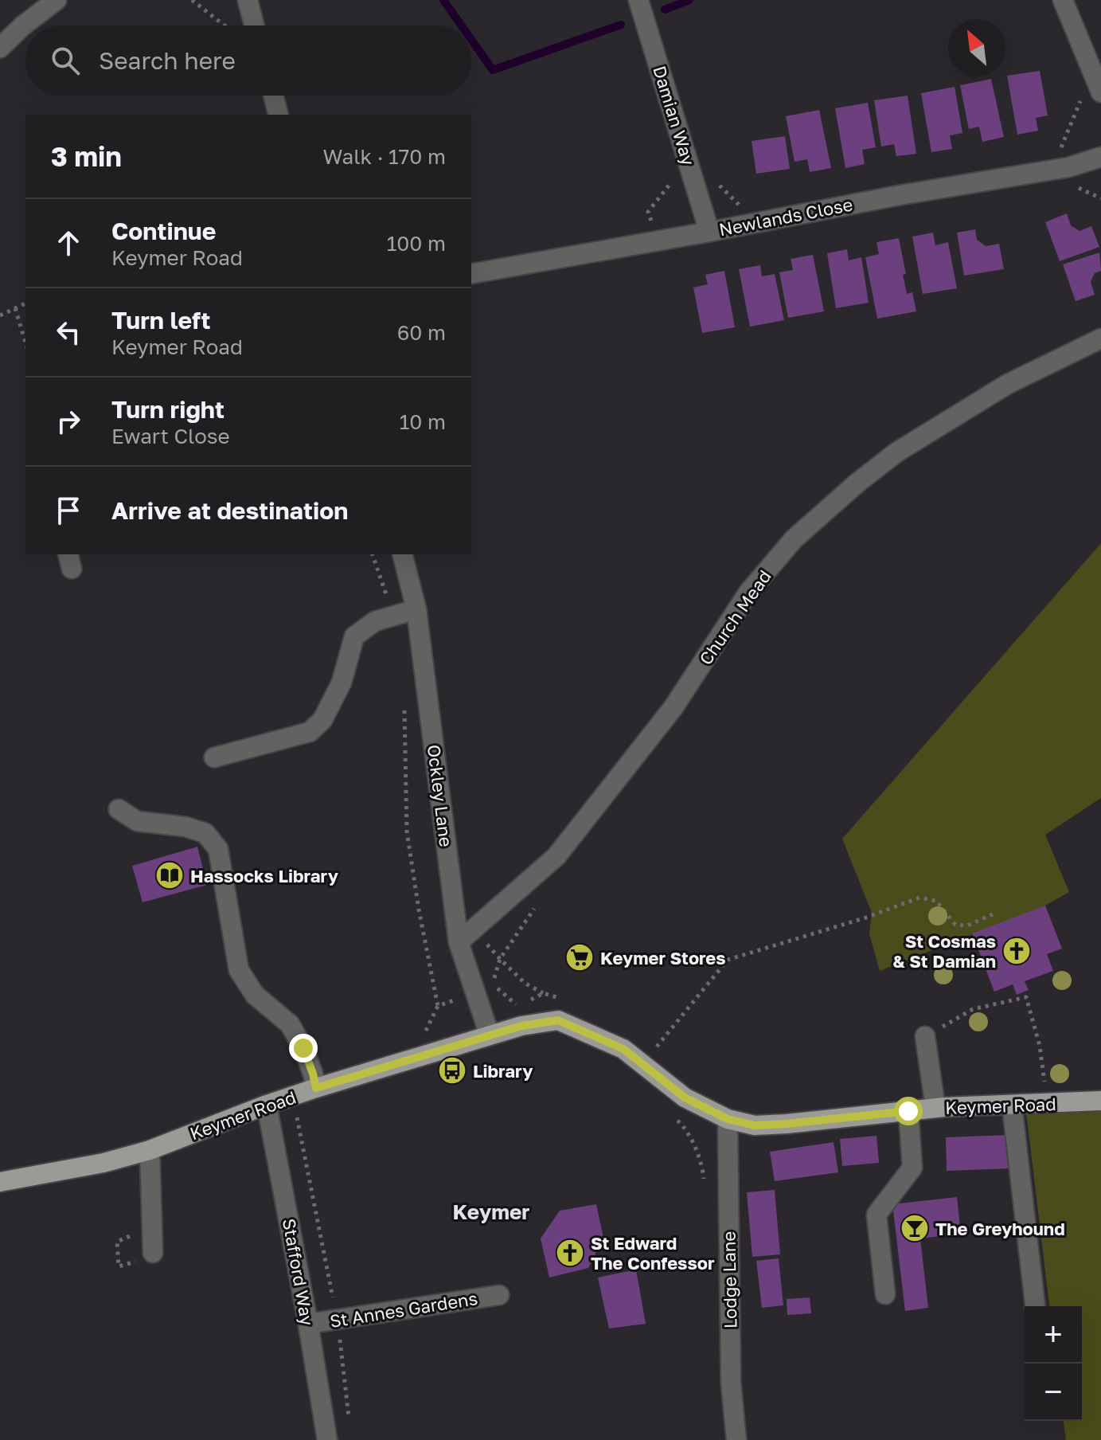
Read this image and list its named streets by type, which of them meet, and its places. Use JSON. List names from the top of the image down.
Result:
{
  "streets": {
    "main road": ["Keymer Road"],
    "street": [
      "Damian Way",
      "Newlands Close",
      "Church Mead",
      "Ockley Lane",
      "Stafford Way",
      "Lodge Lane",
      "St Annes Gardens"
    ]
  },
  "crossings": [
    ["Damian Way", "Newlands Close"],
    ["Church Mead", "Ockley Lane"],
    ["Ockley Lane", "Keymer Road"],
    ["Keymer Road", "Stafford Way"],
    ["Keymer Road", "Lodge Lane"],
    ["Stafford Way", "St Annes Gardens"]
  ],
  "districts": ["Keymer"],
  "places": {
    "library": ["Hassocks Library"],
    "church": ["St Cosmas & St Damian", "St Edward The Confessor"],
    "supermarket": ["Keymer Stores"],
    "bus stop": ["Library"],
    "bar": ["The Greyhound"]
  },
  "north": "top left",
  "page": {
    "search": "Search here",
    "heading": ["3 min", "Walk · 170 m"],
    "list": [
      ["Continue", "Keymer Road", "100 m"],
      ["Turn left", "Keymer Road", "60 m"],
      ["Turn right", "Ewart Close", "10 m"],
      "Arrive at destination"
    ],
    "map_buttons": ["+", "−"]
  }
}
